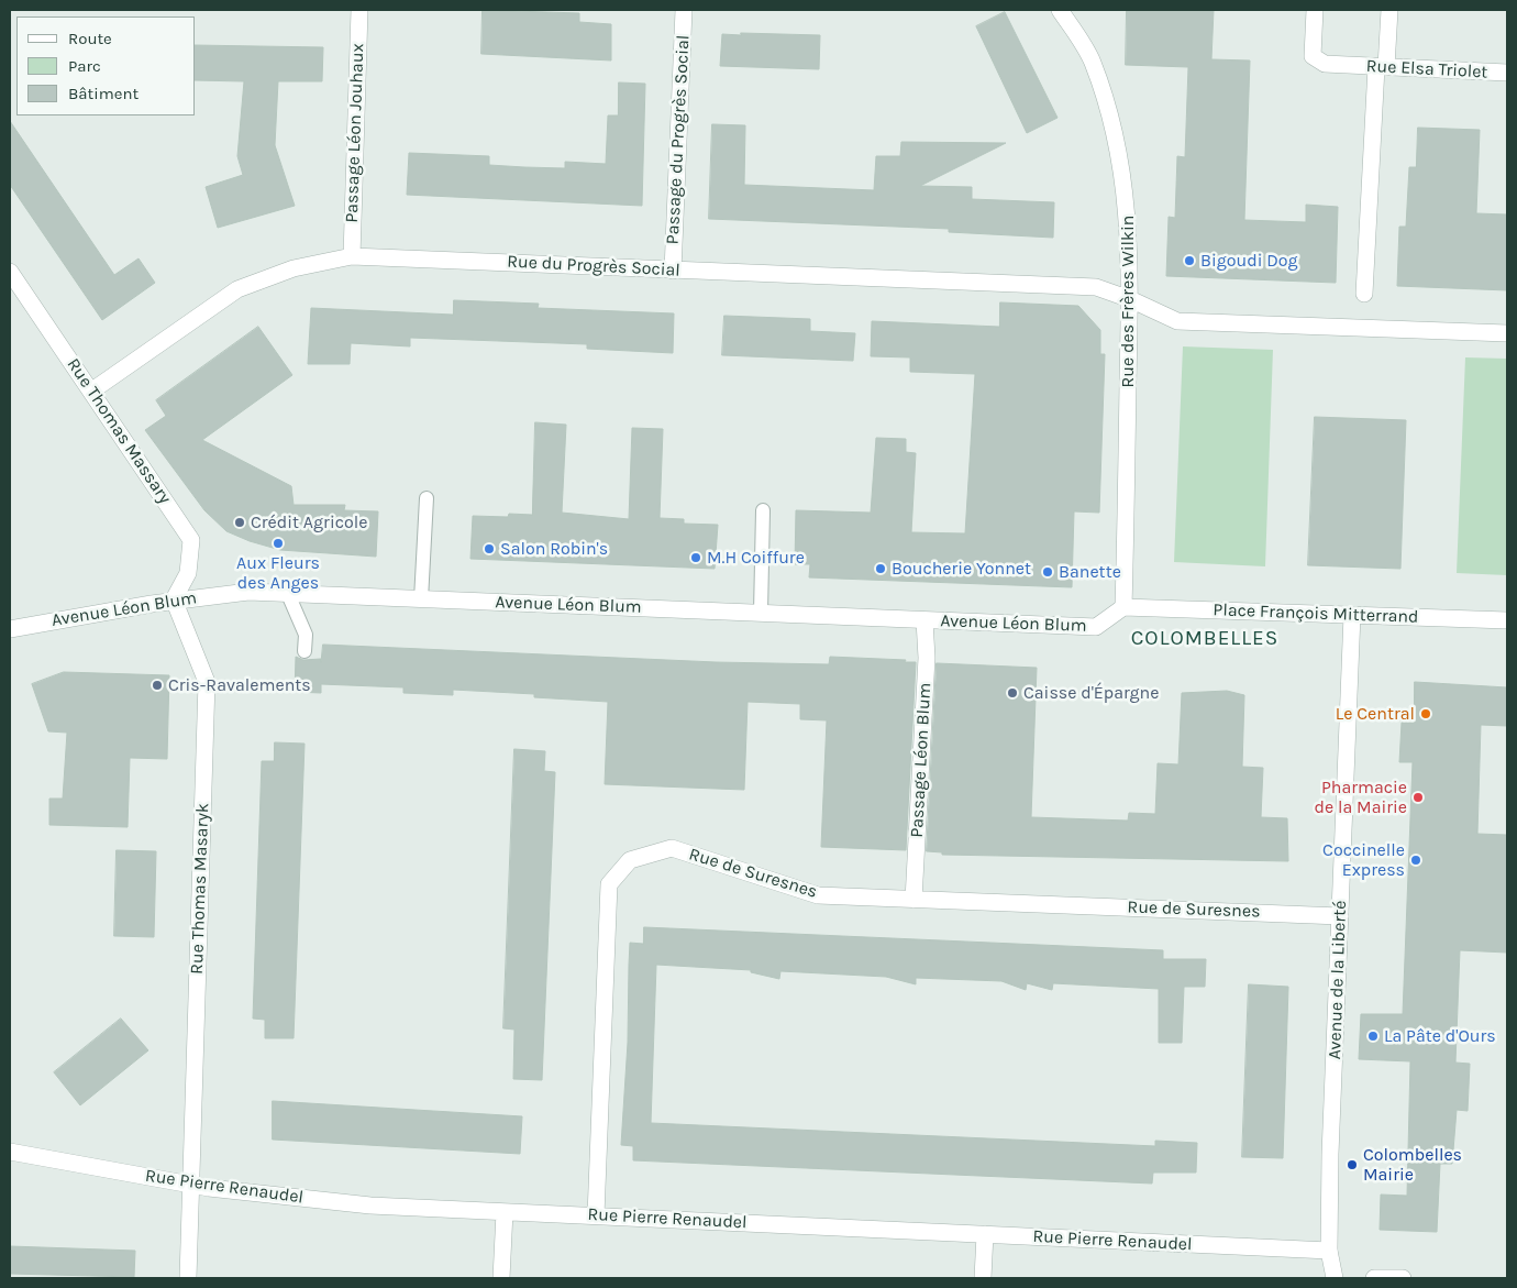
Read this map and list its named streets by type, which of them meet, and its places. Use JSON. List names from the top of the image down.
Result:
{
  "streets": {
    "street": [
      "Rue Elsa Triolet",
      "Passage Léon Jouhaux",
      "Passage du Progrès Social",
      "Rue du Progrès Social",
      "Rue des Frères Wilkin",
      "Rue Thomas Massary",
      "Avenue Léon Blum",
      "Place François Mitterrand",
      "Passage Léon Blum",
      "Rue de Suresnes",
      "Rue Thomas Masaryk",
      "Avenue de la Liberté",
      "Rue Pierre Renaudel"
    ]
  },
  "crossings": [
    ["Passage Léon Jouhaux", "Rue du Progrès Social"],
    ["Passage du Progrès Social", "Rue du Progrès Social"],
    ["Rue du Progrès Social", "Rue des Frères Wilkin"],
    ["Rue du Progrès Social", "Rue Thomas Massary"],
    ["Rue des Frères Wilkin", "Avenue Léon Blum"],
    ["Rue des Frères Wilkin", "Place François Mitterrand"],
    ["Rue Thomas Massary", "Avenue Léon Blum"],
    ["Rue Thomas Massary", "Rue Thomas Masaryk"],
    ["Avenue Léon Blum", "Place François Mitterrand"],
    ["Avenue Léon Blum", "Passage Léon Blum"],
    ["Avenue Léon Blum", "Rue Thomas Masaryk"],
    ["Place François Mitterrand", "Avenue de la Liberté"],
    ["Passage Léon Blum", "Rue de Suresnes"],
    ["Rue de Suresnes", "Avenue de la Liberté"],
    ["Rue de Suresnes", "Rue Pierre Renaudel"],
    ["Rue Thomas Masaryk", "Rue Pierre Renaudel"],
    ["Avenue de la Liberté", "Rue Pierre Renaudel"]
  ],
  "districts": ["COLOMBELLES"],
  "places": [
    "Bigoudi Dog",
    "Crédit Agricole",
    "Aux Fleurs des Anges",
    "Salon Robin's",
    "M.H Coiffure",
    "Boucherie Yonnet",
    "Banette",
    "Cris-Ravalements",
    "Caisse d'Épargne",
    "Le Central",
    "Pharmacie de la Mairie",
    "Coccinelle Express",
    "La Pâte d'Ours",
    "Colombelles Mairie"
  ],
  "legend": ["Route", "Parc", "Bâtiment"]
}
